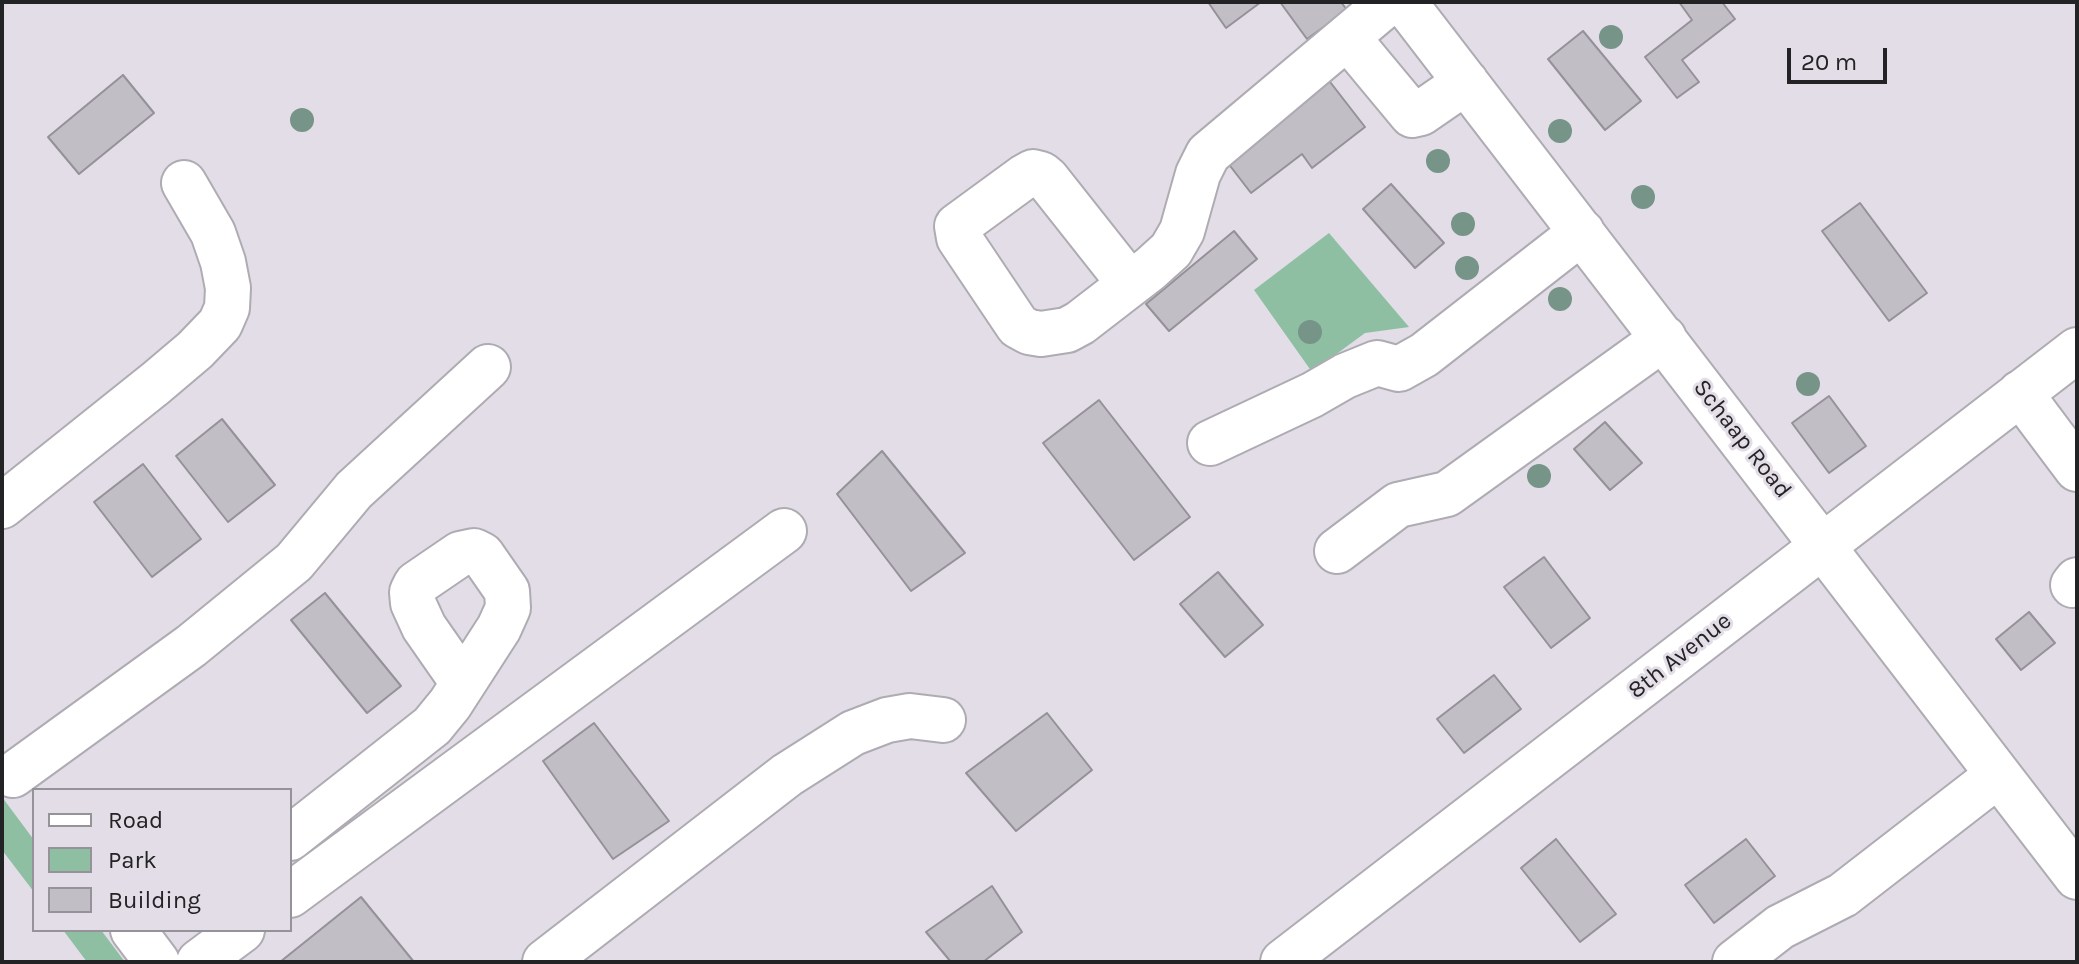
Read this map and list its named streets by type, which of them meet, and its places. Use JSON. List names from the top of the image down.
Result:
{
  "streets": {
    "street": ["Schaap Road", "8th Avenue"]
  },
  "crossings": [
    ["Schaap Road", "8th Avenue"]
  ],
  "legend": ["Road", "Park", "Building"],
  "scale_bar": "20 m"
}
